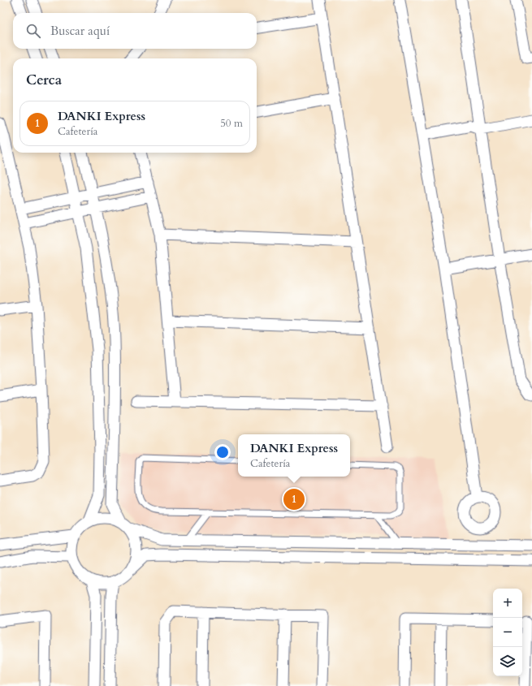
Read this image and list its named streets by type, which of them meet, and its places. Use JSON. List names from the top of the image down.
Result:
{
  "page": {
    "search": "Buscar aquí",
    "heading": "Cerca",
    "list": [
      {
        "mark": "1",
        "name": "DANKI Express",
        "note": "Cafetería",
        "value": "50 m"
      }
    ],
    "popup": ["DANKI Express", "Cafetería"],
    "pins": "1",
    "map_buttons": ["+", "−"]
  }
}
